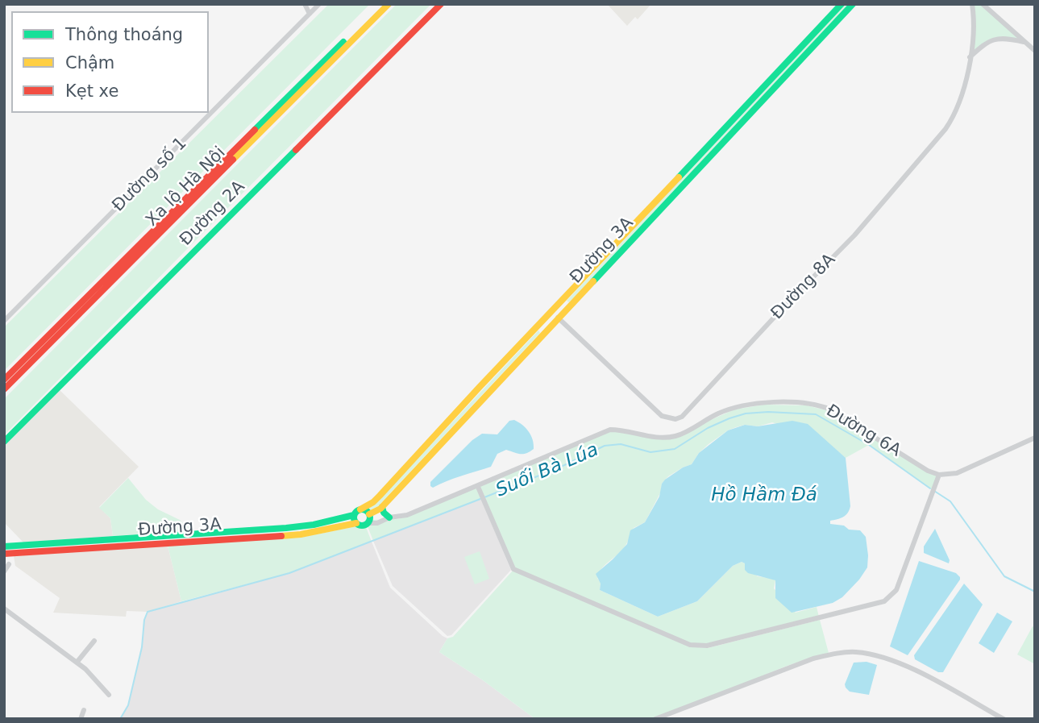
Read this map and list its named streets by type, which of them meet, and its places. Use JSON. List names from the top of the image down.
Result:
{
  "streets": {
    "main road": ["Xa lộ Hà Nội", "Đường 2A", "Đường 3A"],
    "street": ["Đường số 1", "Đường 8A", "Đường 6A"]
  },
  "crossings": [
    ["Đường 3A", "Đường 8A"],
    ["Đường 3A", "Đường 6A"]
  ],
  "water": ["Suối Bà Lúa", "Hồ Hầm Đá"],
  "legend": ["Thông thoáng", "Chậm", "Kẹt xe"]
}
